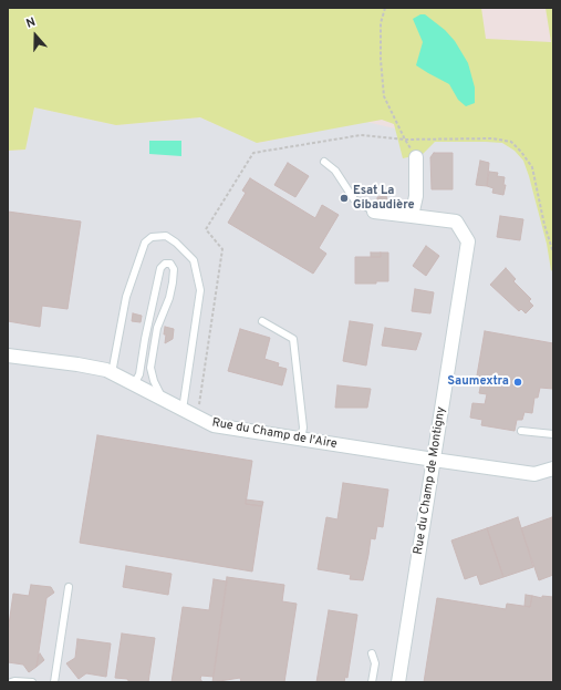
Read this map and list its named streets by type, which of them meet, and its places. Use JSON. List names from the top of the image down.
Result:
{
  "streets": {
    "street": ["Rue du Champ de l'Aire", "Rue du Champ de Montigny"]
  },
  "crossings": [
    ["Rue du Champ de l'Aire", "Rue du Champ de Montigny"]
  ],
  "places": ["Esat La Gibaudière", "Saumextra"],
  "north": "top"
}
